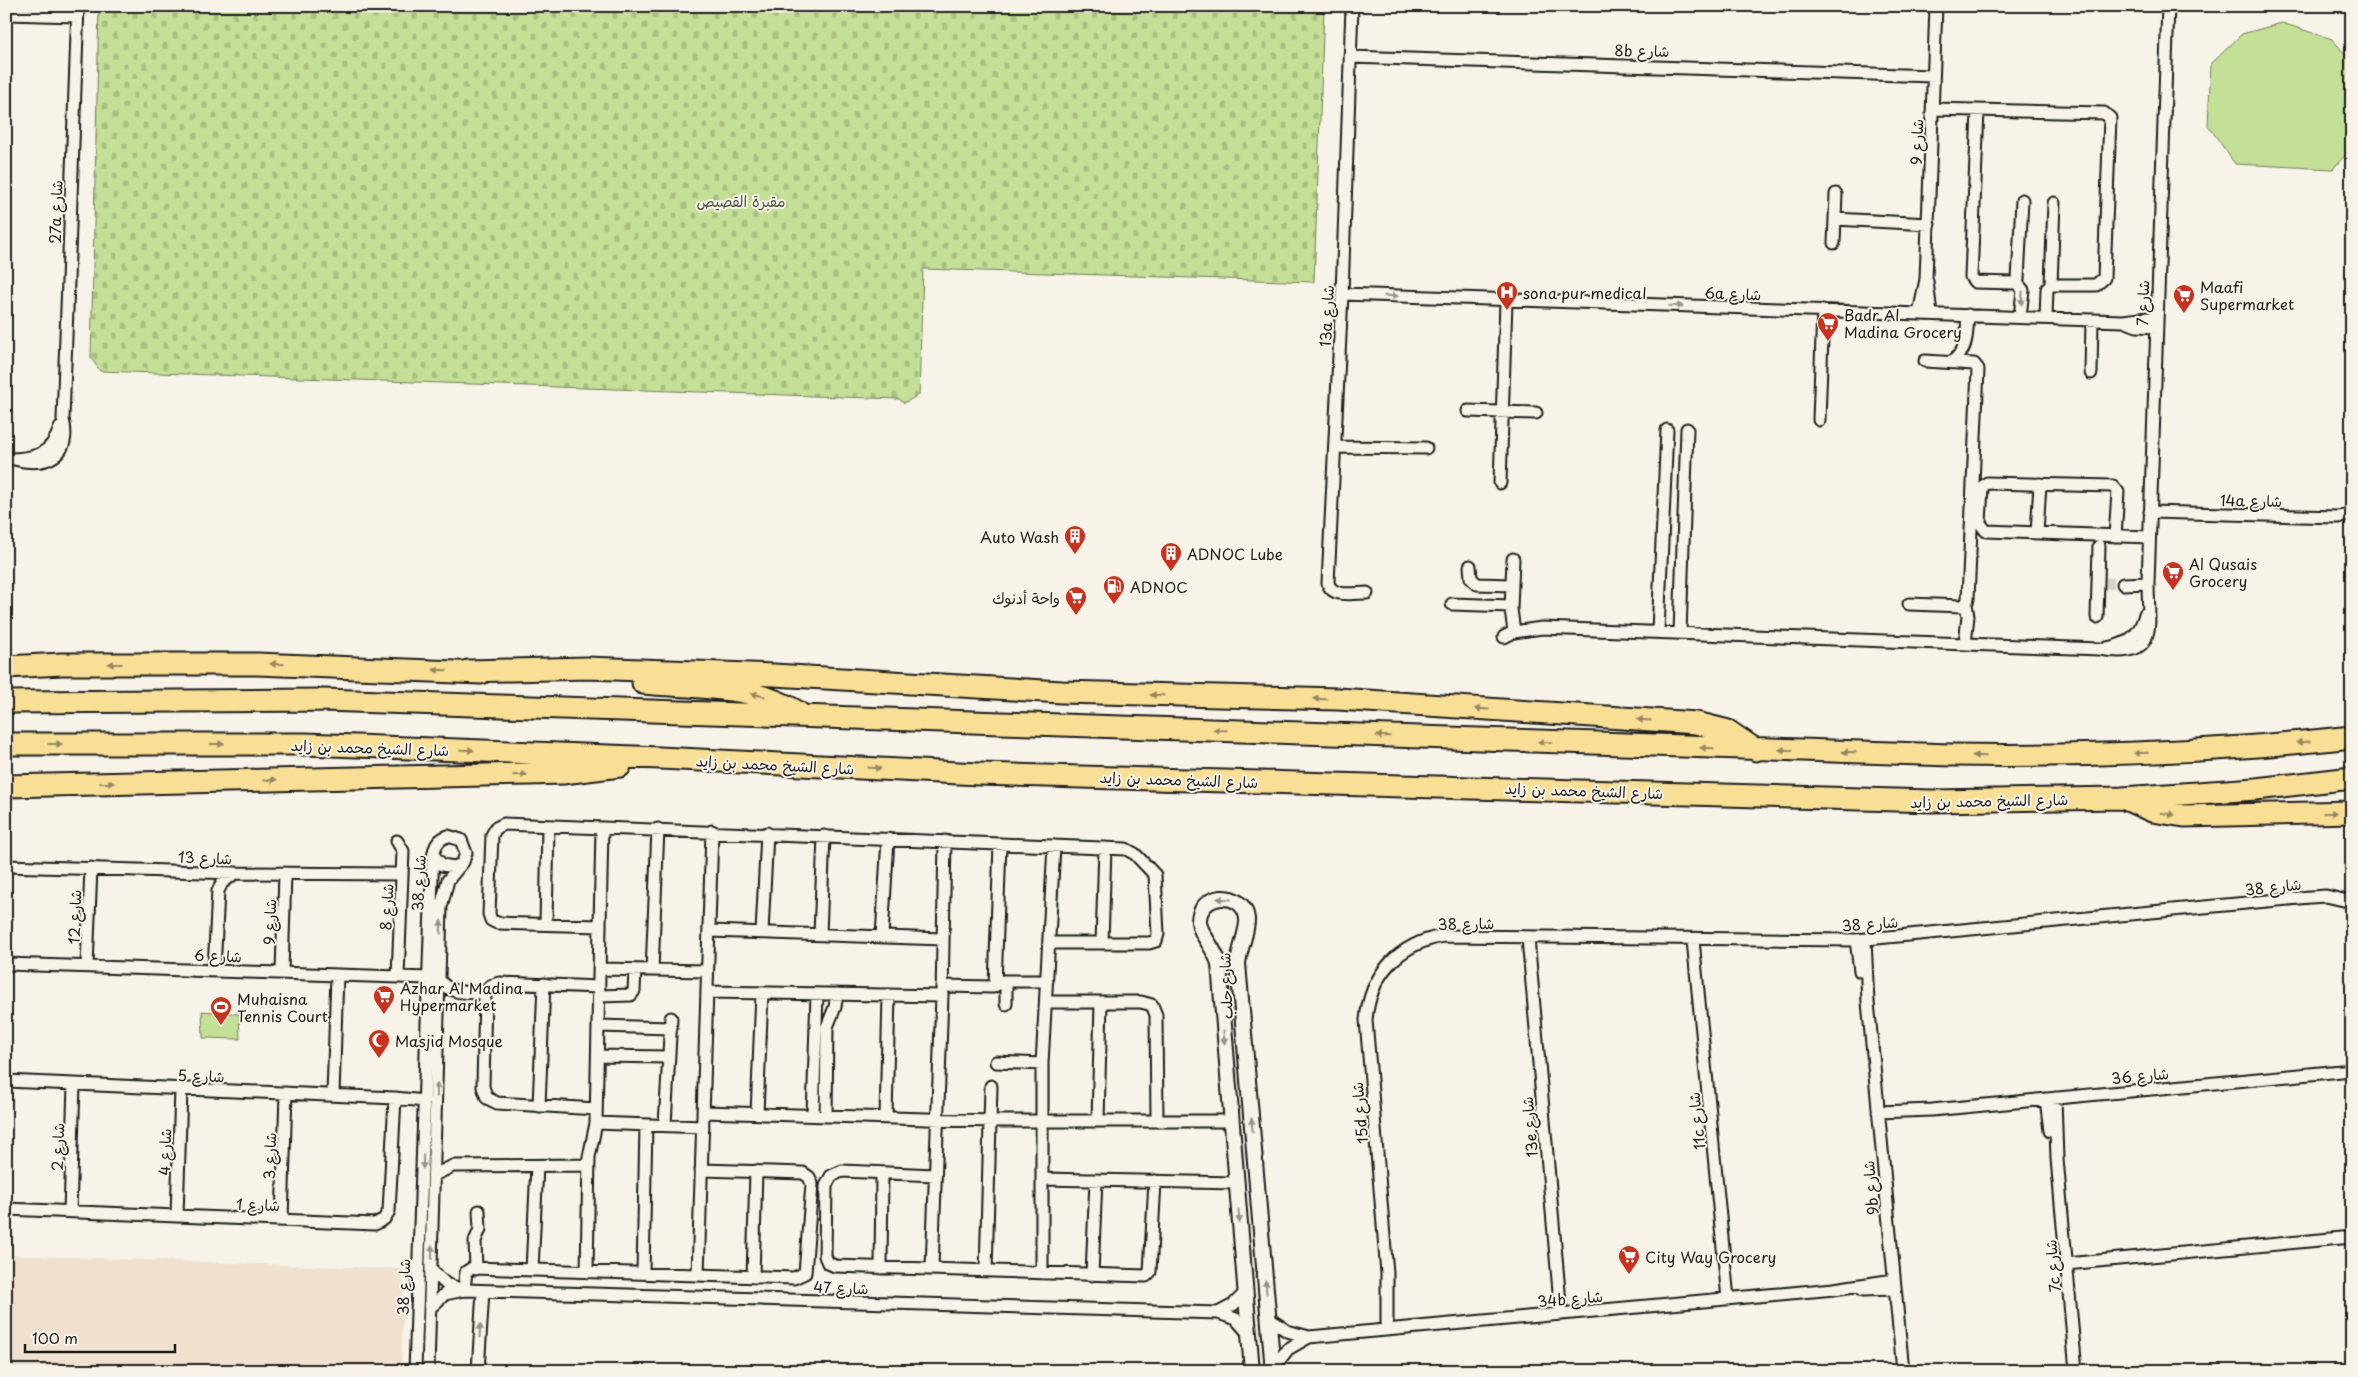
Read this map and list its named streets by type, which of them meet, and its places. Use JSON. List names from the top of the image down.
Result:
{
  "streets": {
    "highway": ["شارع الشيخ محمد بن زايد"],
    "street": [
      "8b شارع",
      "شارع 9",
      "27a شارع",
      "6a شارع",
      "شارع 7",
      "13a شارع",
      "14a شارع",
      "شارع 13",
      "شارع 38",
      "شارع 8",
      "شارع 12",
      "شارع 6",
      "شارع حلب",
      "شارع 5",
      "شارع 36",
      "15d شارع",
      "11c شارع",
      "13e شارع",
      "شارع 2",
      "شارع 4",
      "شارع 3",
      "9b شارع",
      "شارع 1",
      "7c شارع",
      "شارع 47",
      "34b شارع"
    ]
  },
  "crossings": [
    ["8b شارع", "شارع 9"],
    ["8b شارع", "13a شارع"],
    ["شارع 9", "6a شارع"],
    ["شارع 9", "شارع 13"],
    ["شارع 9", "شارع 6"],
    ["6a شارع", "شارع 7"],
    ["6a شارع", "13a شارع"],
    ["شارع 7", "14a شارع"],
    ["شارع 13", "شارع 8"],
    ["شارع 13", "شارع 12"],
    ["شارع 38", "شارع 6"],
    ["شارع 38", "شارع 5"],
    ["شارع 38", "15d شارع"],
    ["شارع 38", "11c شارع"],
    ["شارع 38", "13e شارع"],
    ["شارع 38", "9b شارع"],
    ["شارع 38", "شارع 47"],
    ["شارع 8", "شارع 6"],
    ["شارع 12", "شارع 6"],
    ["شارع حلب", "شارع 47"],
    ["شارع حلب", "34b شارع"],
    ["شارع 5", "شارع 2"],
    ["شارع 5", "شارع 4"],
    ["شارع 5", "شارع 3"],
    ["شارع 5", "شارع 1"],
    ["شارع 36", "9b شارع"],
    ["شارع 36", "7c شارع"],
    ["15d شارع", "34b شارع"],
    ["11c شارع", "34b شارع"],
    ["13e شارع", "34b شارع"],
    ["شارع 2", "شارع 1"],
    ["شارع 4", "شارع 1"],
    ["شارع 3", "شارع 1"],
    ["9b شارع", "34b شارع"]
  ],
  "one_way": ["6a شارع"],
  "parks": ["مقبرة القصيص"],
  "places": {
    "hospital": ["sona pur medical"],
    "supermarket": [
      "Maafi Supermarket",
      "Badr Al Madina Grocery",
      "Al Qusais Grocery",
      "واحة أدنوك",
      "Azhar Al Madina Hypermarket",
      "City Way Grocery"
    ],
    "building": ["Auto Wash", "ADNOC Lube"],
    "fuel station": ["ADNOC"],
    "sports": ["Muhaisna Tennis Court"],
    "mosque": ["Masjid Mosque"]
  },
  "scale_bar": "100 m"
}
